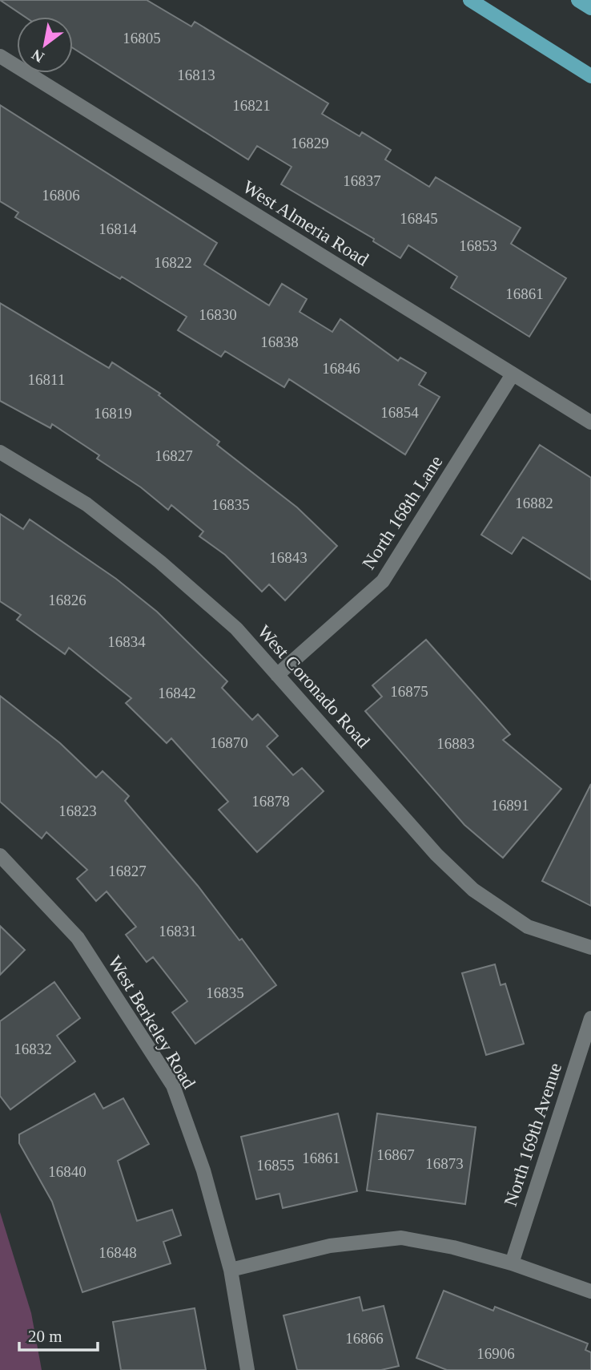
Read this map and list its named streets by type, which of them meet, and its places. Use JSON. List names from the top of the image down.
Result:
{
  "streets": {
    "street": [
      "West Almeria Road",
      "North 168th Lane",
      "West Coronado Road",
      "West Berkeley Road",
      "North 169th Avenue"
    ]
  },
  "crossings": [
    ["West Almeria Road", "North 168th Lane"],
    ["North 168th Lane", "West Coronado Road"]
  ],
  "house_numbers": [
    "16805",
    "16813",
    "16821",
    "16829",
    "16837",
    "16806",
    "16845",
    "16814",
    "16853",
    "16822",
    "16861",
    "16830",
    "16838",
    "16846",
    "16811",
    "16854",
    "16819",
    "16827",
    "16882",
    "16835",
    "16843",
    "16826",
    "16834",
    "16875",
    "16842",
    "16870",
    "16883",
    "16878",
    "16891",
    "16823",
    "16827",
    "16831",
    "16835",
    "16832",
    "16867",
    "16861",
    "16873",
    "16855",
    "16840",
    "16848",
    "16866",
    "16906"
  ],
  "scale_bar": "20 m",
  "north": "bottom left"
}
